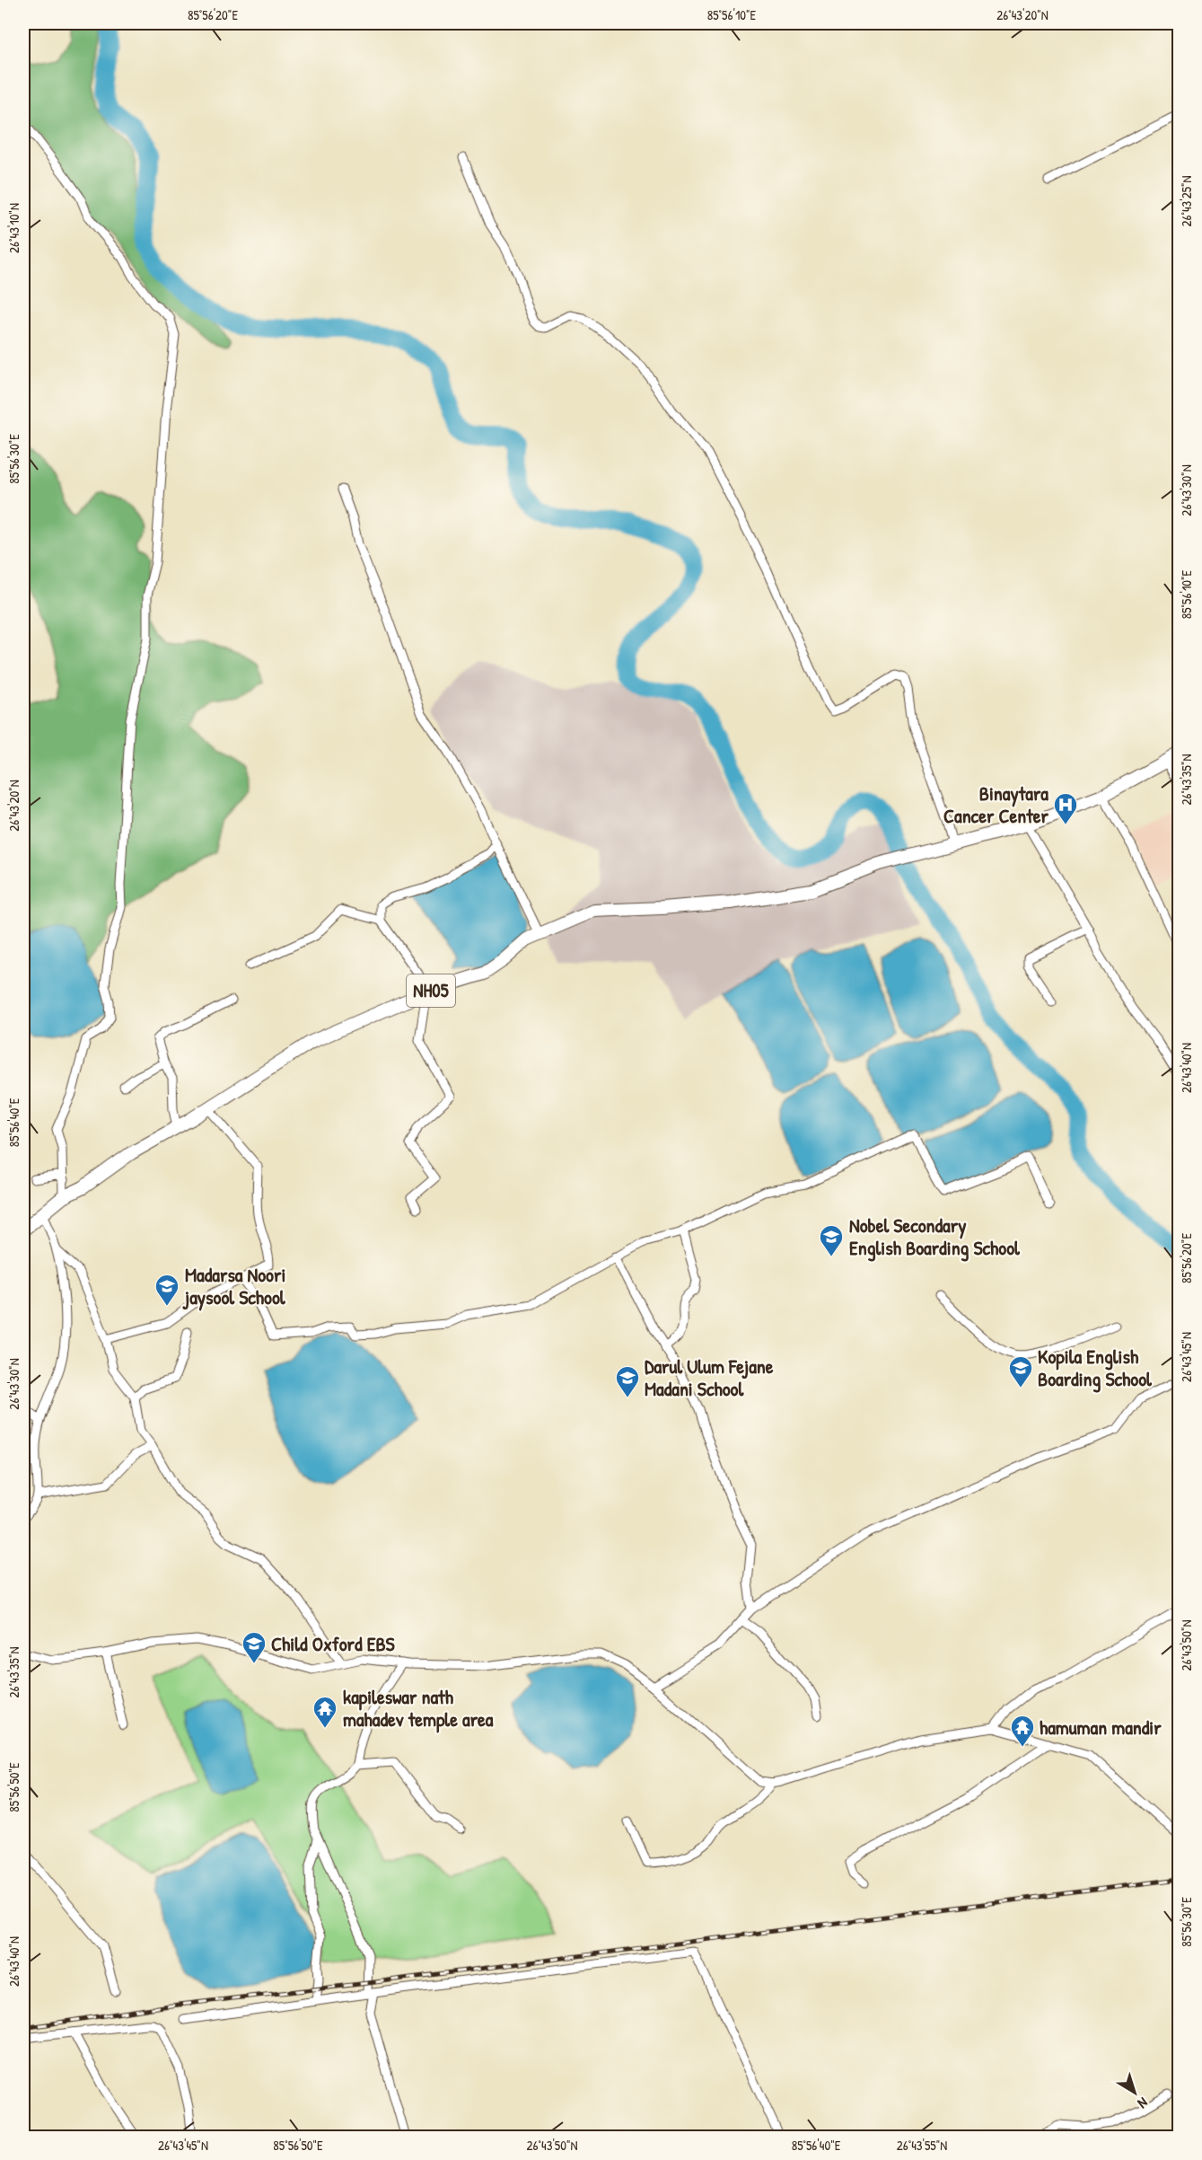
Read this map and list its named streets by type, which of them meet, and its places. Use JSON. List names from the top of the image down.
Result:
{
  "streets": {
    "main road": ["NH05"]
  },
  "places": {
    "hospital": ["Binaytara Cancer Center"],
    "school or university": [
      "Nobel Secondary English Boarding School",
      "Madarsa Noori jaysool School",
      "Kopila English Boarding School",
      "Darul Ulum Fejane Madani School",
      "Child Oxford EBS"
    ],
    "temple": ["kapileswar nath mahadev temple area", "hamuman mandir"]
  },
  "north": "bottom right",
  "coordinates": [
    "85°56'20\"E",
    "85°56'10\"E",
    "26°43'20\"N",
    "26°43'25\"N",
    "26°43'10\"N",
    "85°56'30\"E",
    "26°43'30\"N",
    "26°43'35\"N",
    "26°43'40\"N",
    "85°56'40\"E",
    "26°43'45\"N",
    "26°43'50\"N",
    "85°56'50\"E",
    "26°43'55\"N"
  ]
}
